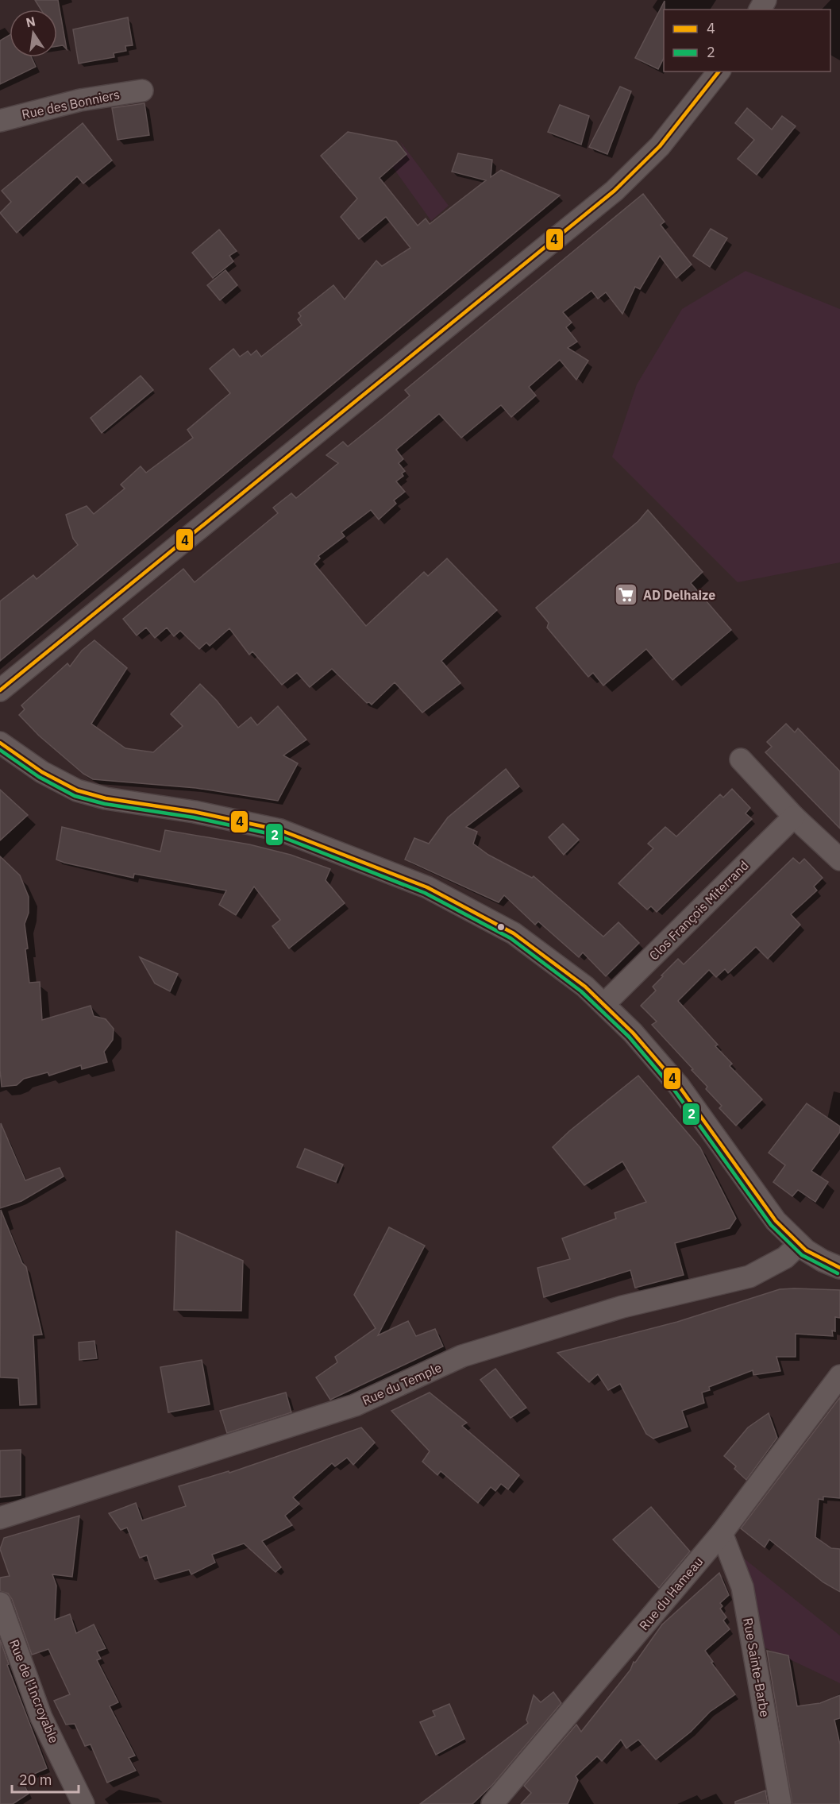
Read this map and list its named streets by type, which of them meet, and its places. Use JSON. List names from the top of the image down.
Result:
{
  "streets": {
    "street": [
      "Rue des Bonniers",
      "Clos François Miterrand",
      "Rue du Temple",
      "Rue du Hameau",
      "Rue Sainte-Barbe",
      "Rue de l'Incroyable"
    ]
  },
  "crossings": [
    ["Rue du Hameau", "Rue Sainte-Barbe"]
  ],
  "places": {
    "supermarket": ["AD Delhaize"]
  },
  "lines": ["transit line 4", "transit line 2"],
  "legend": ["4", "2"],
  "scale_bar": "20 m",
  "north": "top"
}
